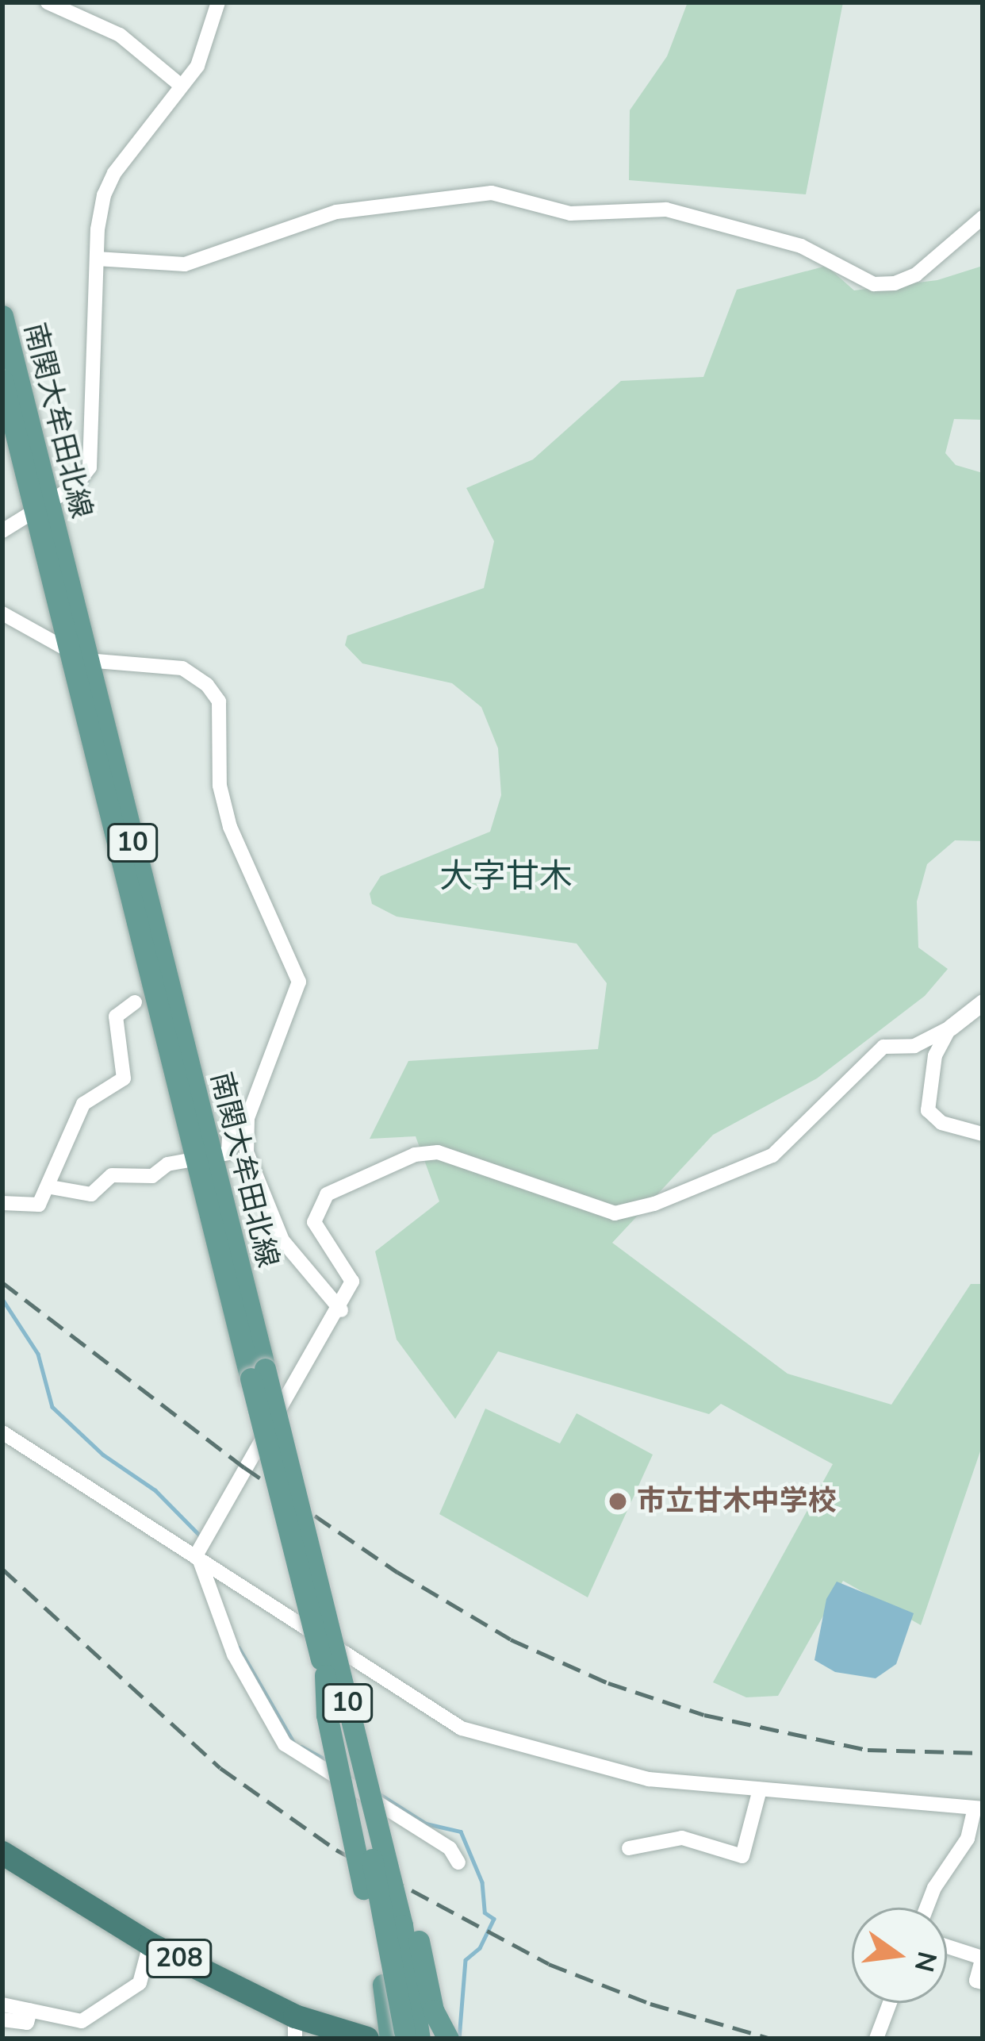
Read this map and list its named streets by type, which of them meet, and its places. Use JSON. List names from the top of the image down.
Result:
{
  "streets": {
    "highway": ["208"],
    "main road": ["南関大牟田北線", "10"]
  },
  "districts": ["大字甘木"],
  "places": ["市立甘木中学校"],
  "north": "right"
}
